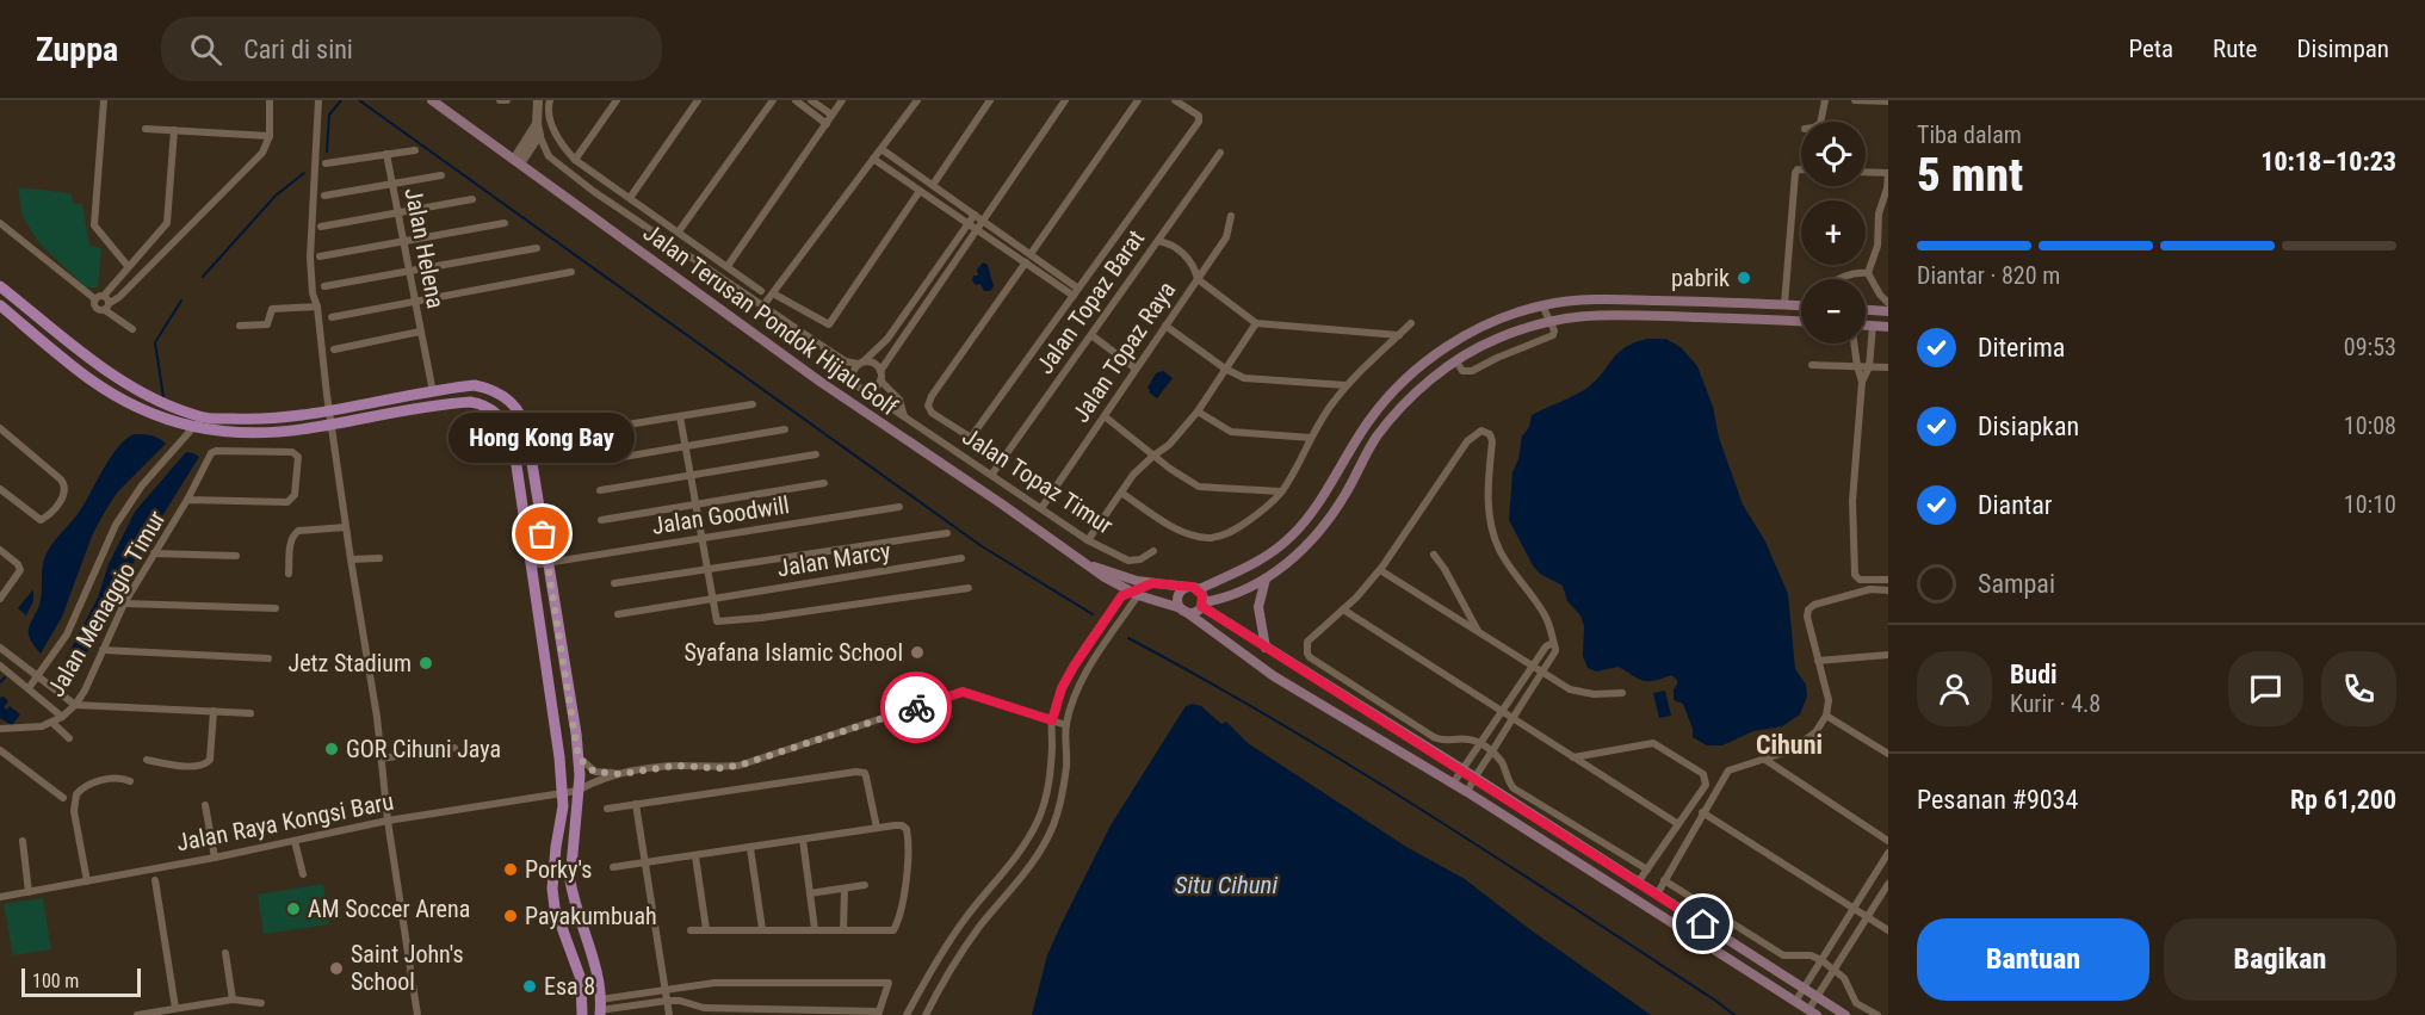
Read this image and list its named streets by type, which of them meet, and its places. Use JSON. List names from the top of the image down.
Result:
{
  "streets": {
    "main road": ["Jalan Terusan Pondok Hijau Golf"],
    "street": [
      "Jalan Helena",
      "Jalan Topaz Barat",
      "Jalan Topaz Raya",
      "Jalan Topaz Timur",
      "Jalan Goodwill",
      "Jalan Marcy",
      "Jalan Menaggio Timur",
      "Jalan Raya Kongsi Baru"
    ]
  },
  "crossings": [
    ["Jalan Topaz Barat", "Jalan Topaz Timur"],
    ["Jalan Topaz Raya", "Jalan Topaz Timur"]
  ],
  "districts": ["Cihuni"],
  "water": ["Situ Cihuni"],
  "places": [
    "pabrik",
    "Hong Kong Bay",
    "Syafana Islamic School",
    "Jetz Stadium",
    "GOR Cihuni Jaya",
    "Porky's",
    "AM Soccer Arena",
    "Payakumbuah",
    "Saint John's School",
    "Esa 8"
  ],
  "scale_bar": "100 m",
  "page": {
    "header": "Zuppa",
    "search": "Cari di sini",
    "nav": ["Peta", "Rute", "Disimpan"],
    "heading": ["5 mnt", "Tiba dalam", "10:18–10:23"],
    "panel": [
      "Budi",
      "Kurir · 4.8",
      "Pesanan #9034",
      "Rp 61,200"
    ],
    "map_buttons": ["+", "−"],
    "bar": "Diantar · 820 m",
    "list": [
      ["Diterima", "09:53"],
      ["Disiapkan", "10:08"],
      ["Diantar", "10:10"],
      "Sampai"
    ],
    "bubble": "Hong Kong Bay",
    "buttons": ["Bantuan", "Bagikan"],
    "scale": "100 m"
  }
}
